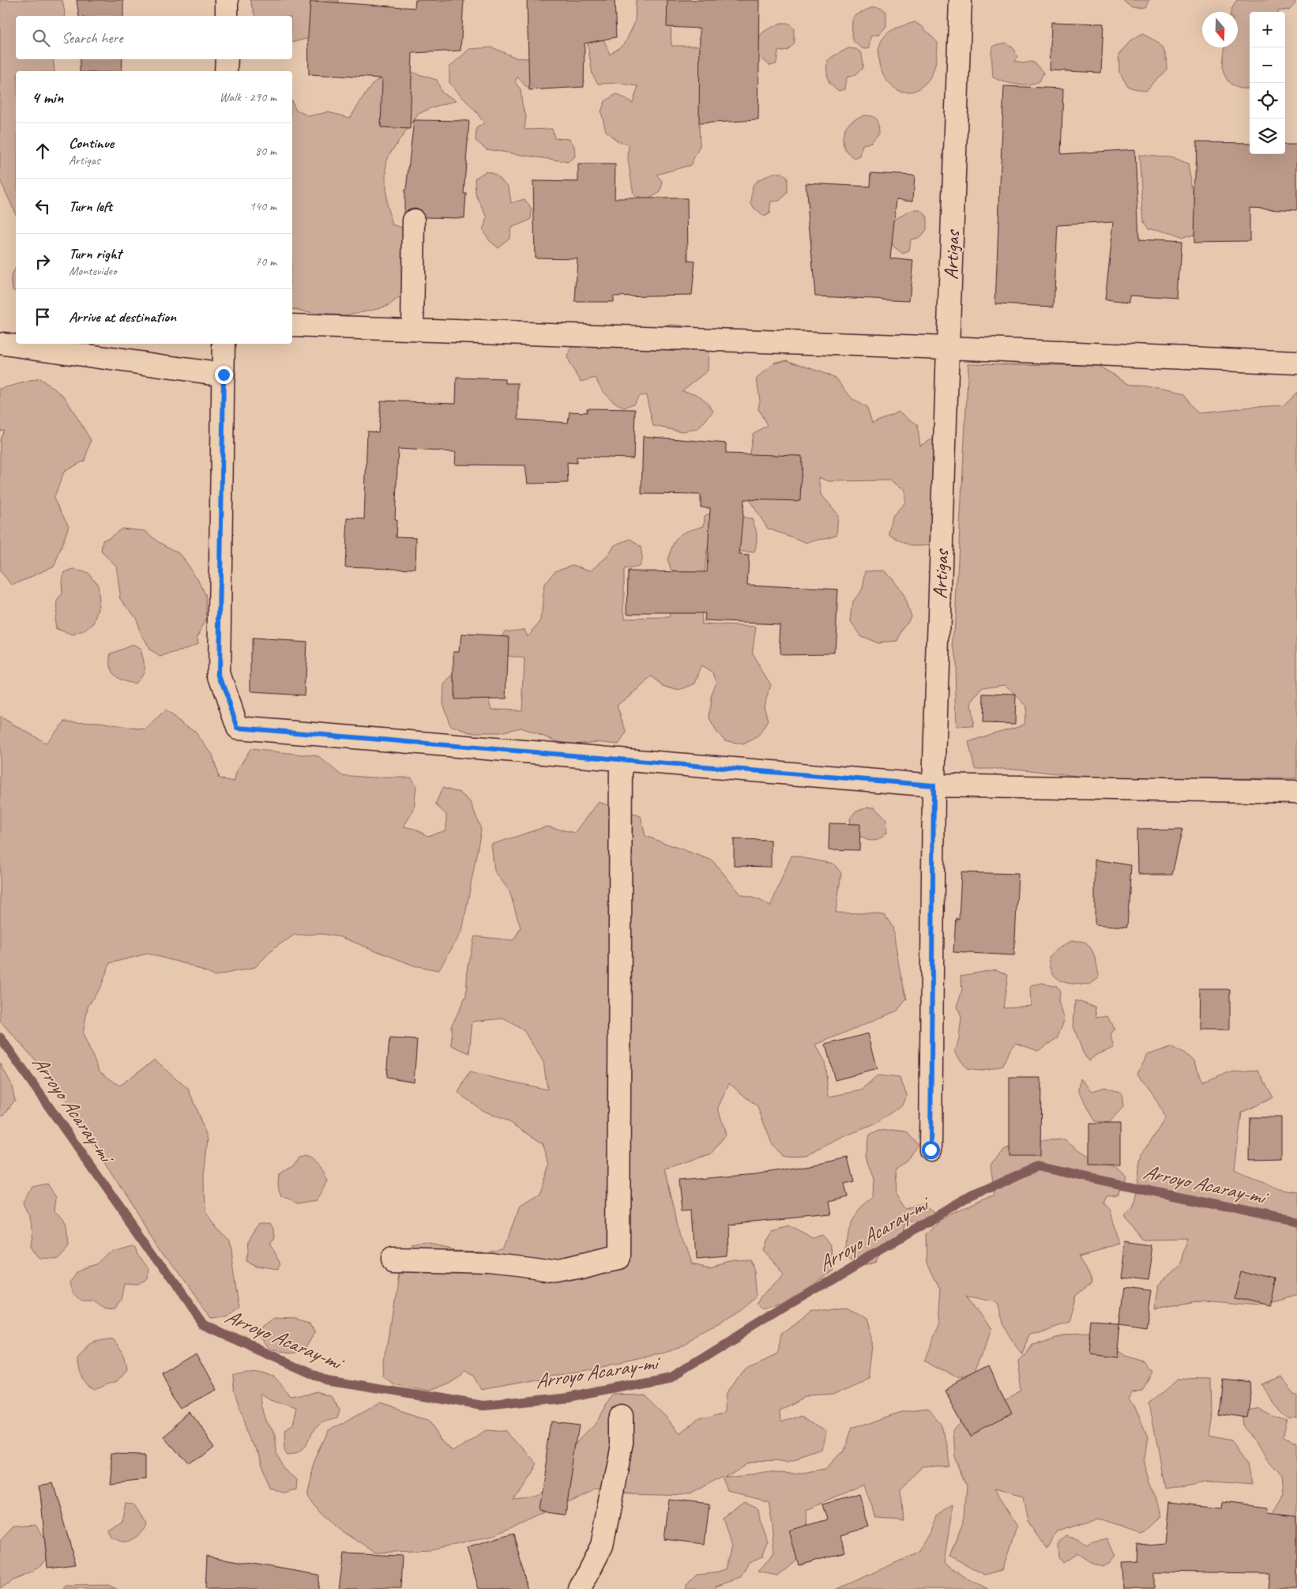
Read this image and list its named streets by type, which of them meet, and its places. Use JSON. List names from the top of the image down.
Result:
{
  "streets": {
    "street": ["Artigas"]
  },
  "water": ["Arroyo Acaray-mi"],
  "north": "bottom",
  "page": {
    "map_buttons": ["+", "−"],
    "search": "Search here",
    "heading": ["4 min", "Walk · 290 m"],
    "list": [
      ["Continue", "Artigas", "80 m"],
      ["Turn left", "140 m"],
      ["Turn right", "Montevideo", "70 m"],
      "Arrive at destination"
    ]
  }
}
